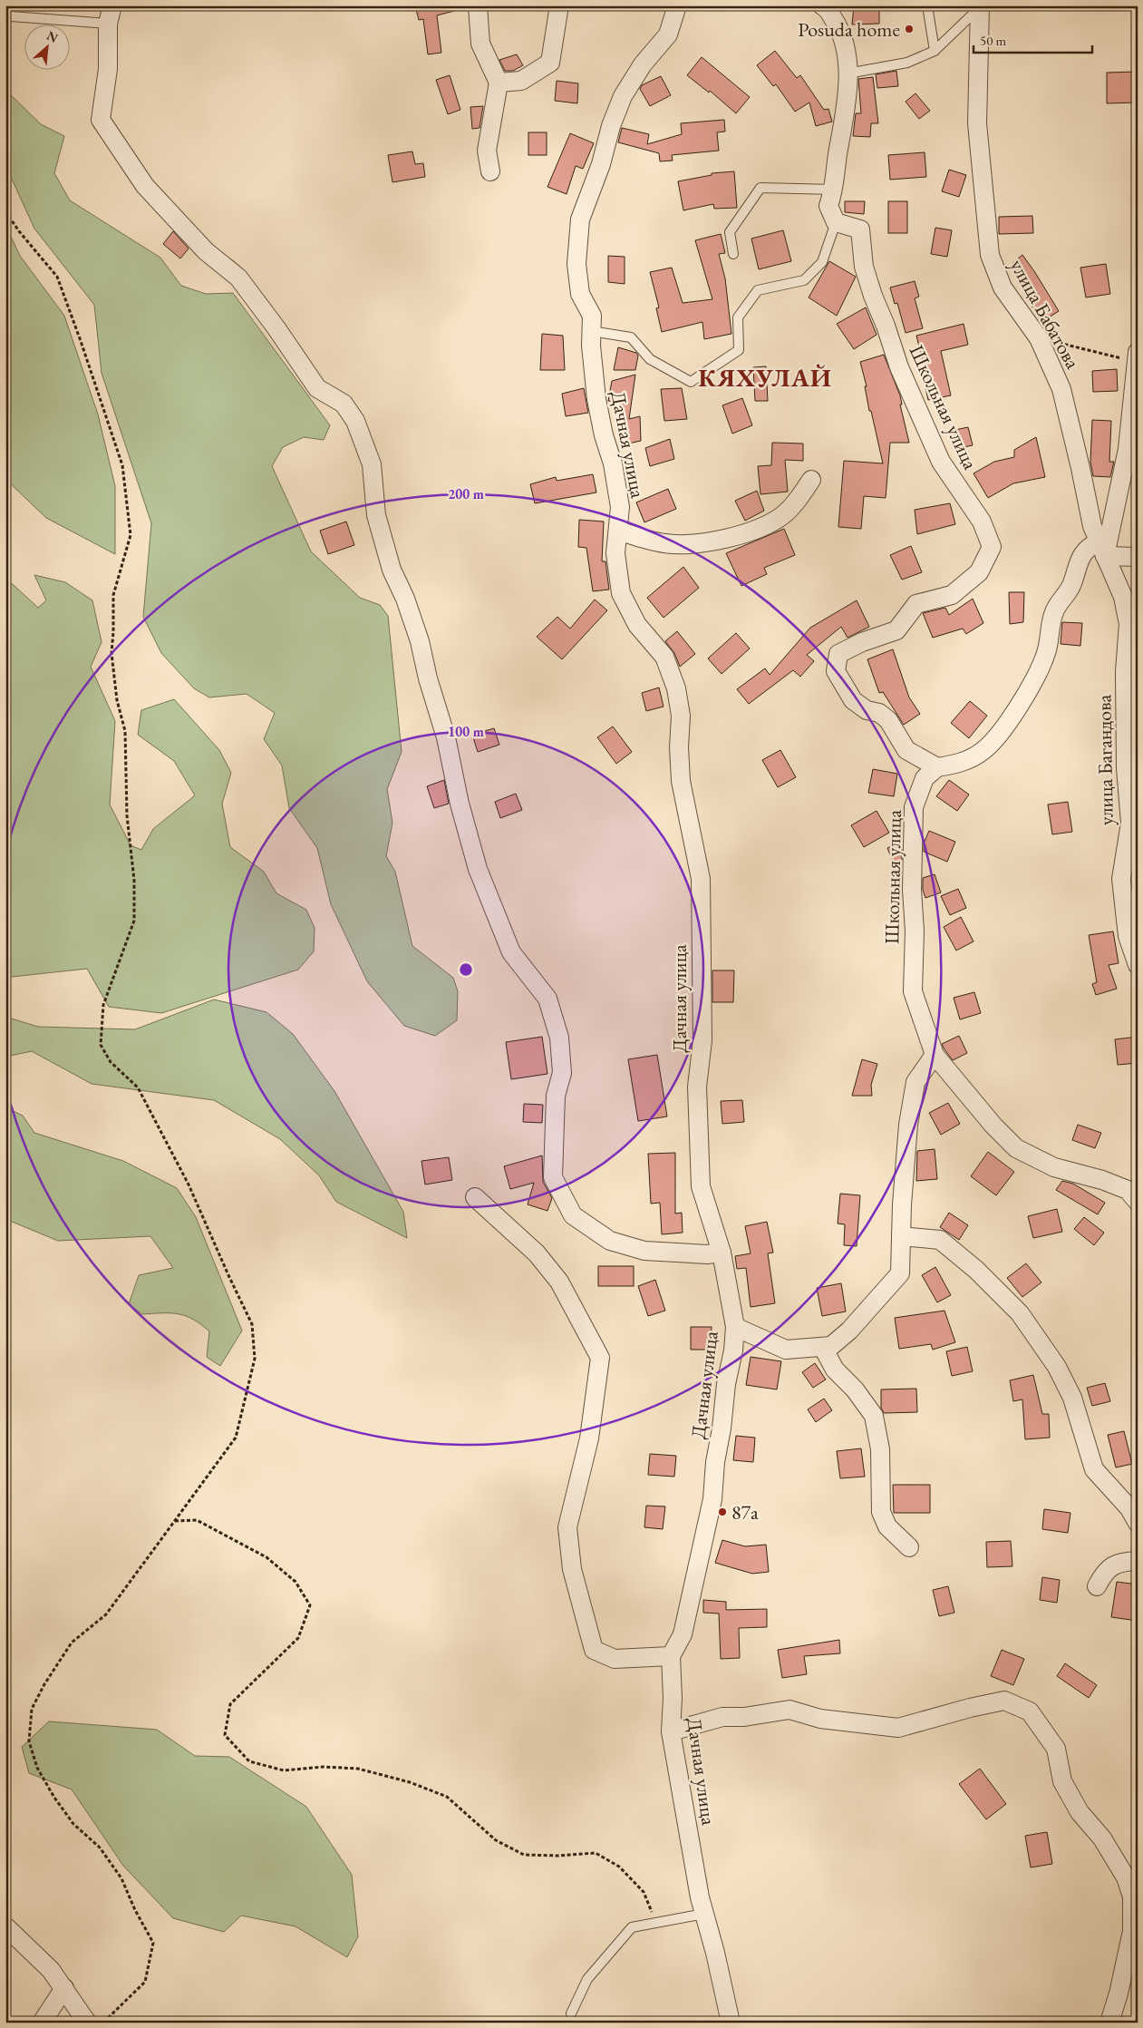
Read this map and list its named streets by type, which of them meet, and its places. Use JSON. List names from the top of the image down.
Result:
{
  "streets": {
    "street": [
      "улица Бабатова",
      "Школьная улица",
      "Дачная улица",
      "улица Багандова"
    ]
  },
  "crossings": [
    ["улица Бабатова", "улица Багандова"]
  ],
  "districts": ["КЯХУЛАЙ"],
  "places": ["Posuda home", "87а"],
  "scale_bar": "50 m",
  "north": "top right",
  "rings": ["200 m", "100 m"]
}
